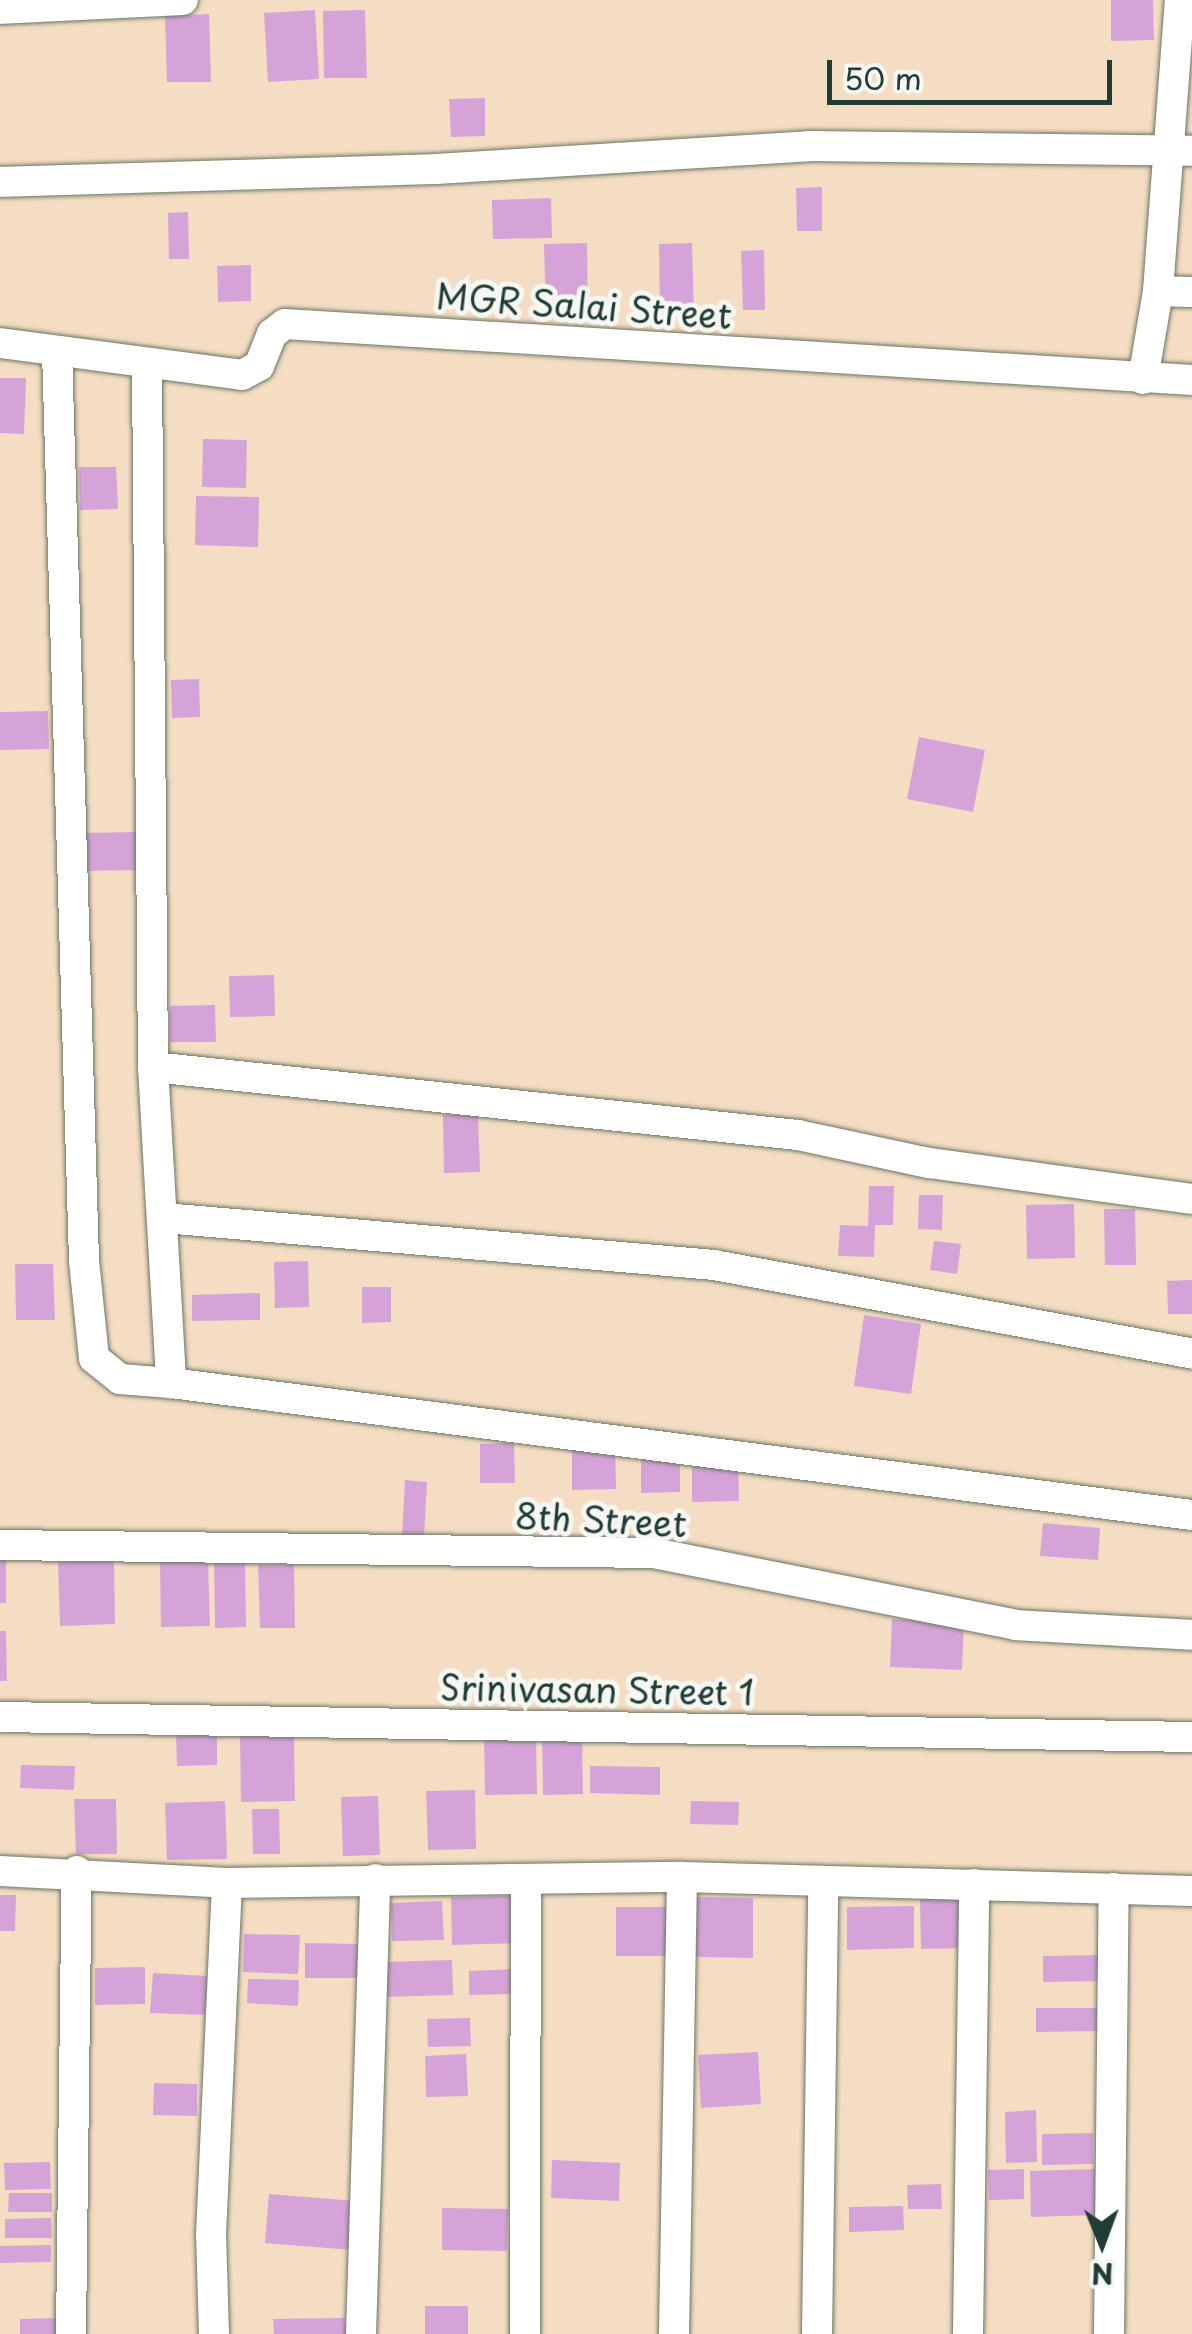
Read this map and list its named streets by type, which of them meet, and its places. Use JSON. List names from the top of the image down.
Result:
{
  "streets": {
    "street": ["MGR Salai Street", "8th Street", "Srinivasan Street 1"]
  },
  "scale_bar": "50 m",
  "north": "bottom"
}
